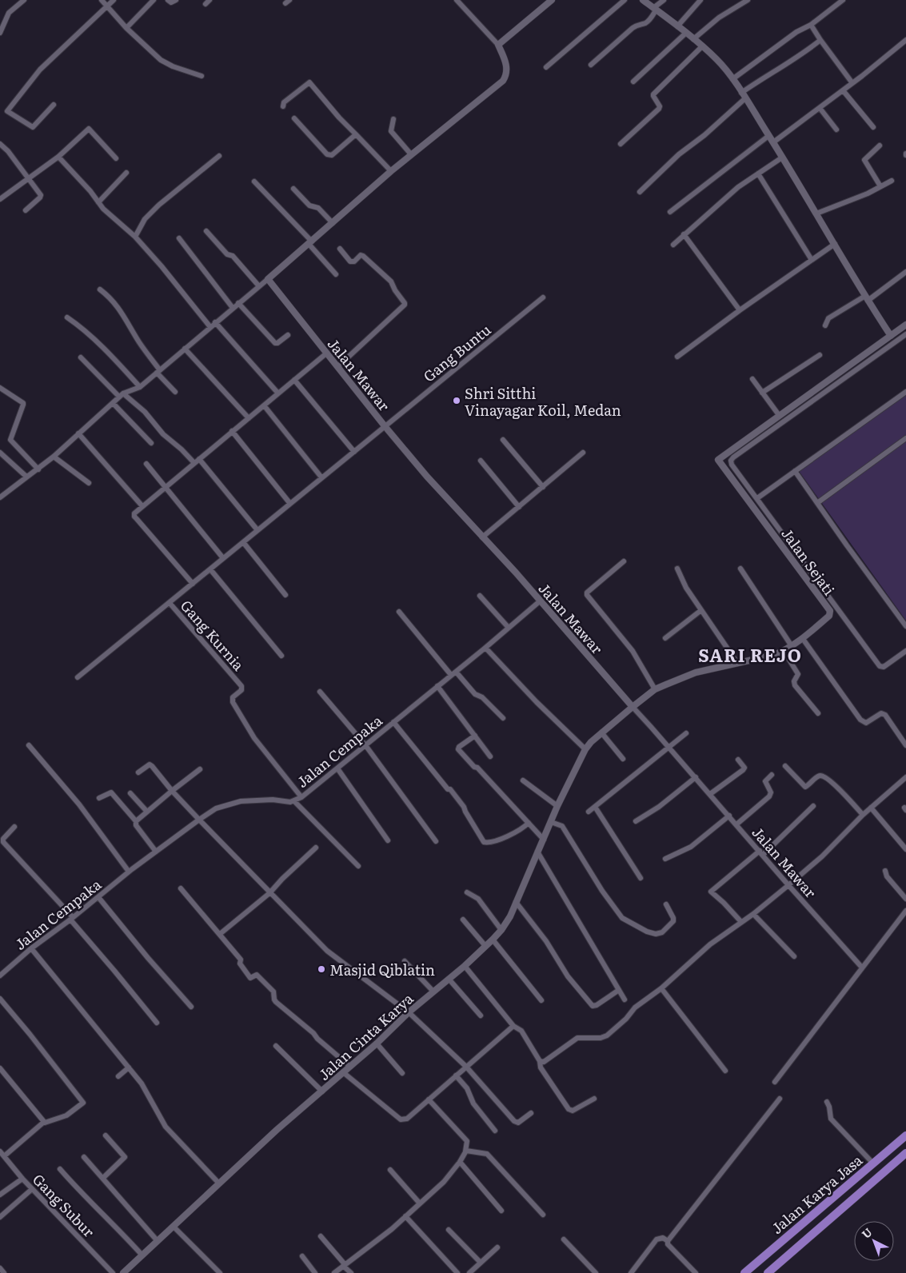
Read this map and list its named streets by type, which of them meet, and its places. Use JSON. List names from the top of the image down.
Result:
{
  "streets": {
    "highway": ["Jalan Karya Jasa"],
    "street": [
      "Gang Buntu",
      "Jalan Mawar",
      "Jalan Sejati",
      "Gang Kurnia",
      "Jalan Cempaka",
      "Jalan Cinta Karya",
      "Gang Subur"
    ]
  },
  "crossings": [
    ["Gang Buntu", "Jalan Mawar"],
    ["Gang Buntu", "Gang Kurnia"],
    ["Jalan Mawar", "Jalan Sejati"],
    ["Jalan Mawar", "Jalan Cempaka"],
    ["Jalan Mawar", "Jalan Cinta Karya"],
    ["Jalan Sejati", "Jalan Cinta Karya"],
    ["Gang Kurnia", "Jalan Cempaka"]
  ],
  "districts": ["SARI REJO"],
  "places": ["Shri Sitthi Vinayagar Koil, Medan", "Masjid Qiblatin"],
  "north": "top left"
}
